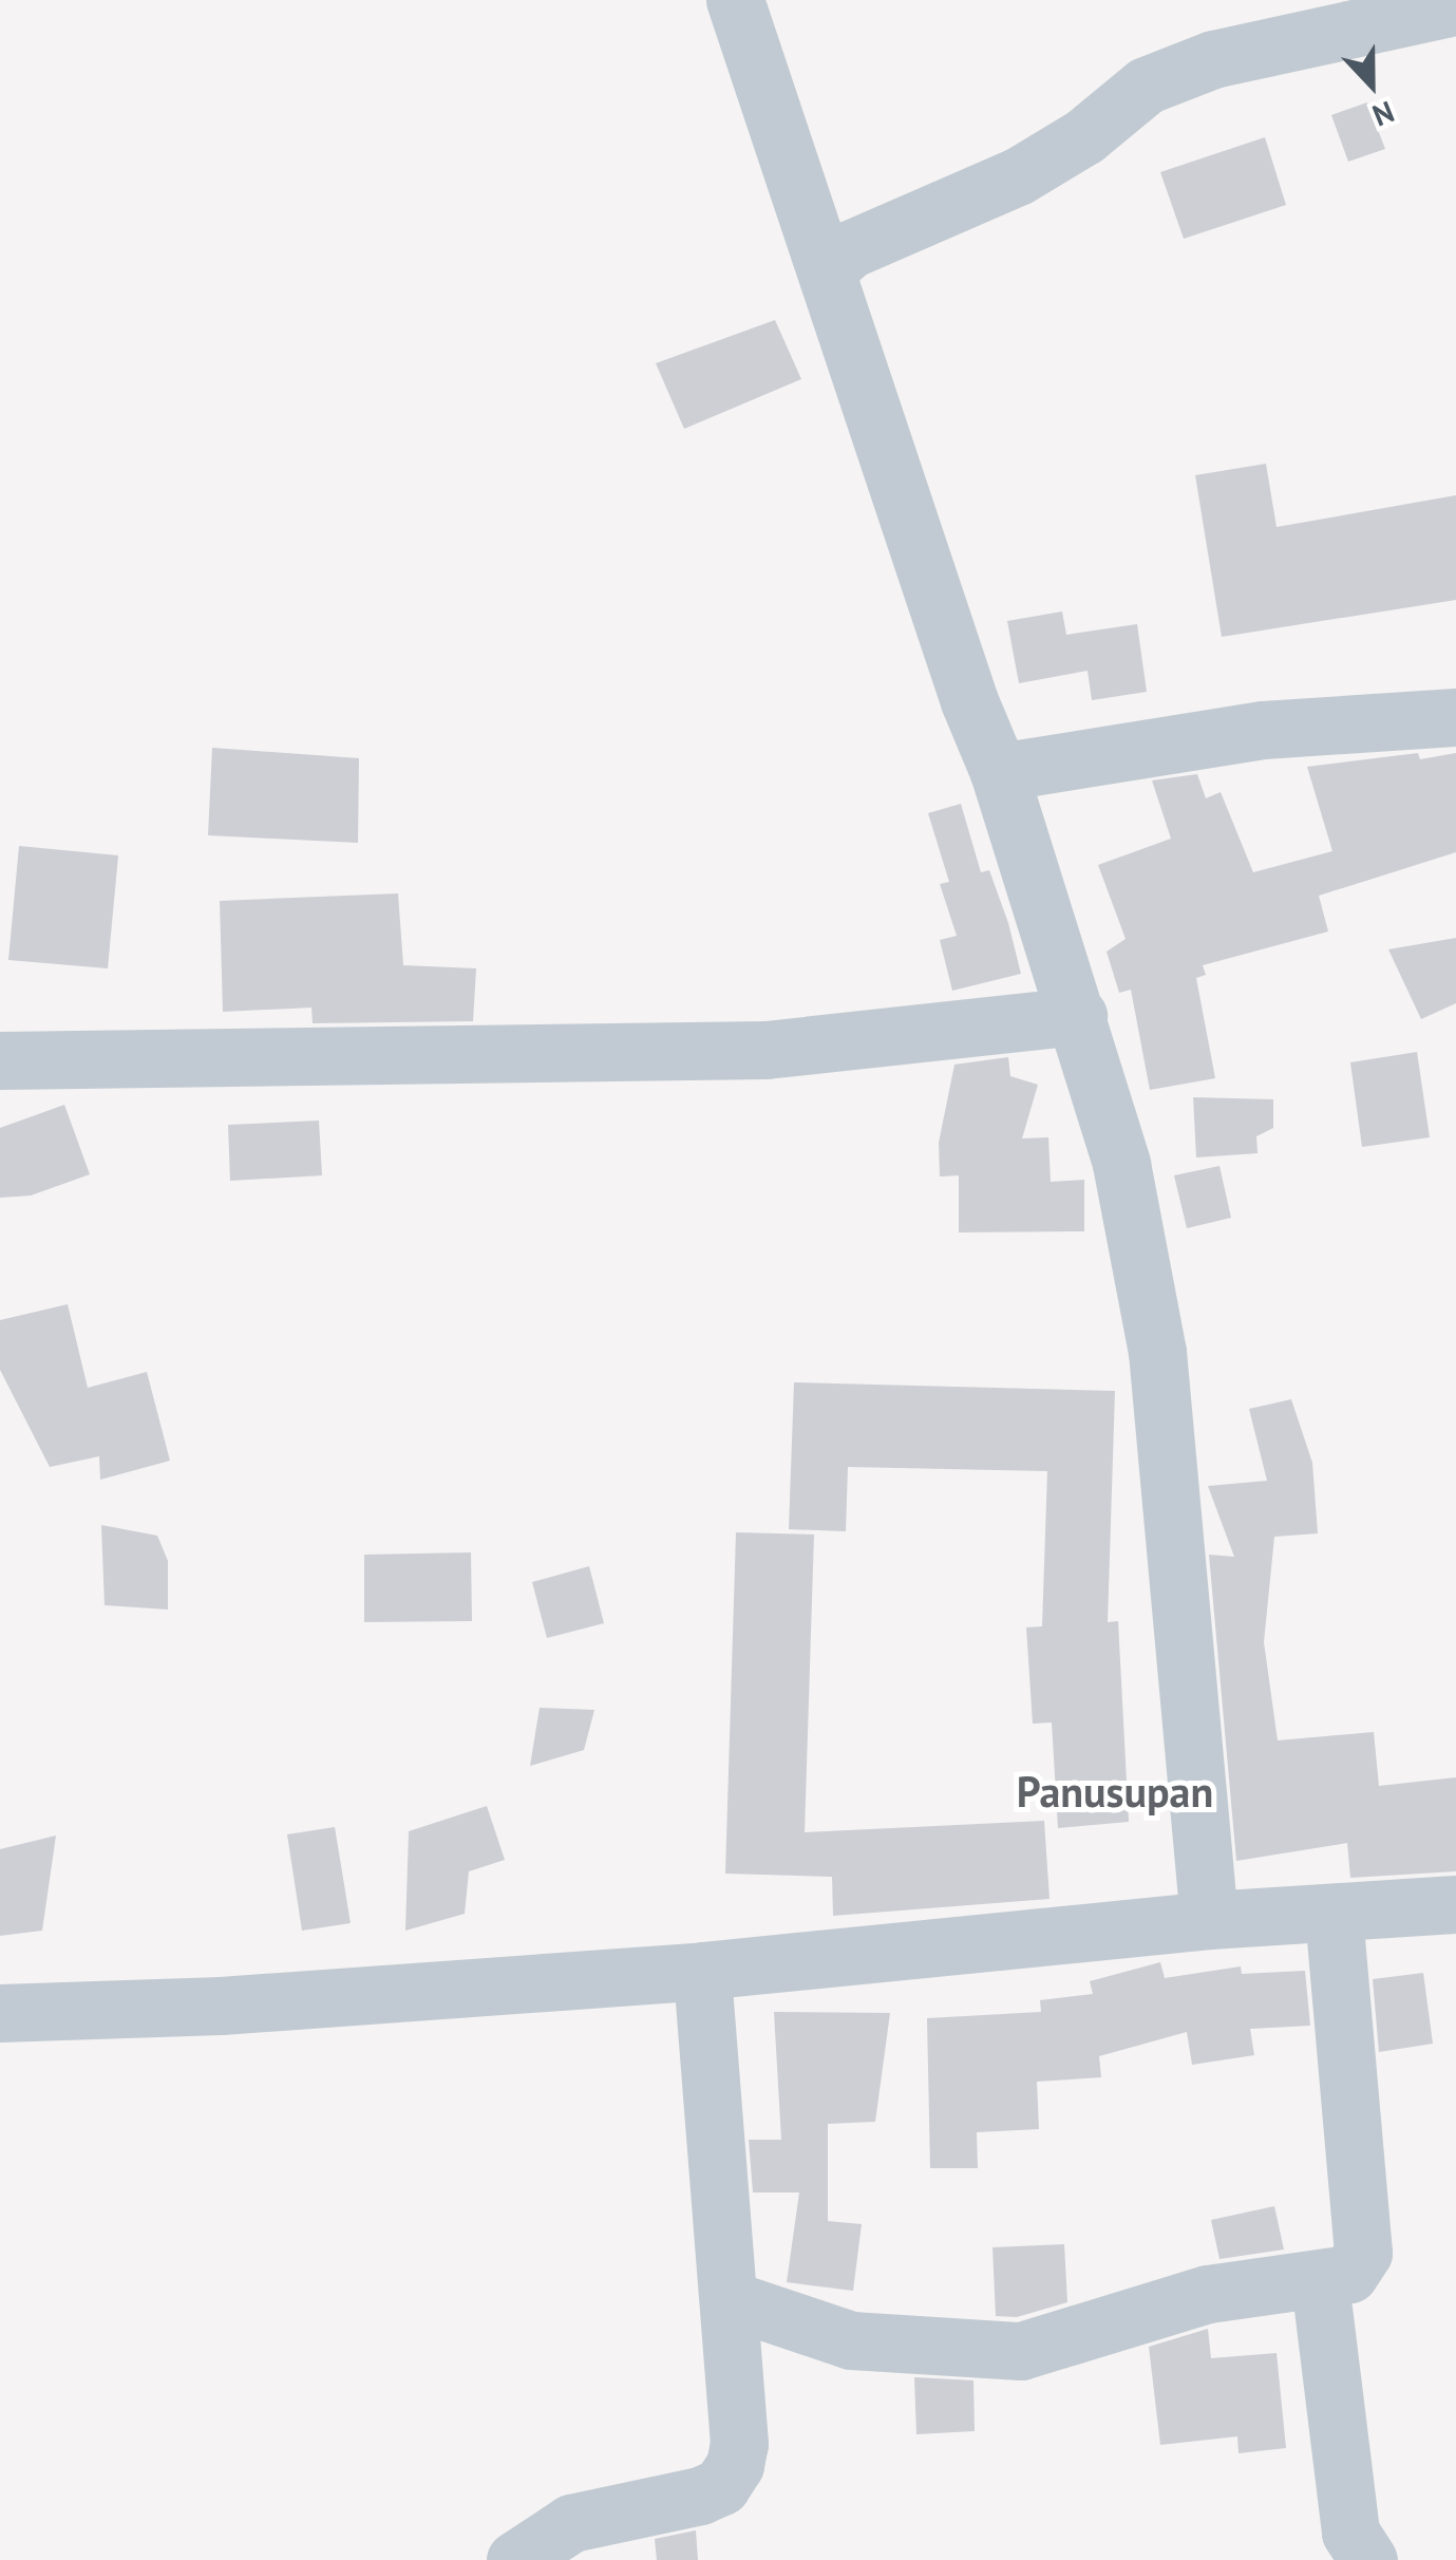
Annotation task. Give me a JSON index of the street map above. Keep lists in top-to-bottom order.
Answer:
{
  "districts": ["Panusupan"],
  "north": "bottom"
}
